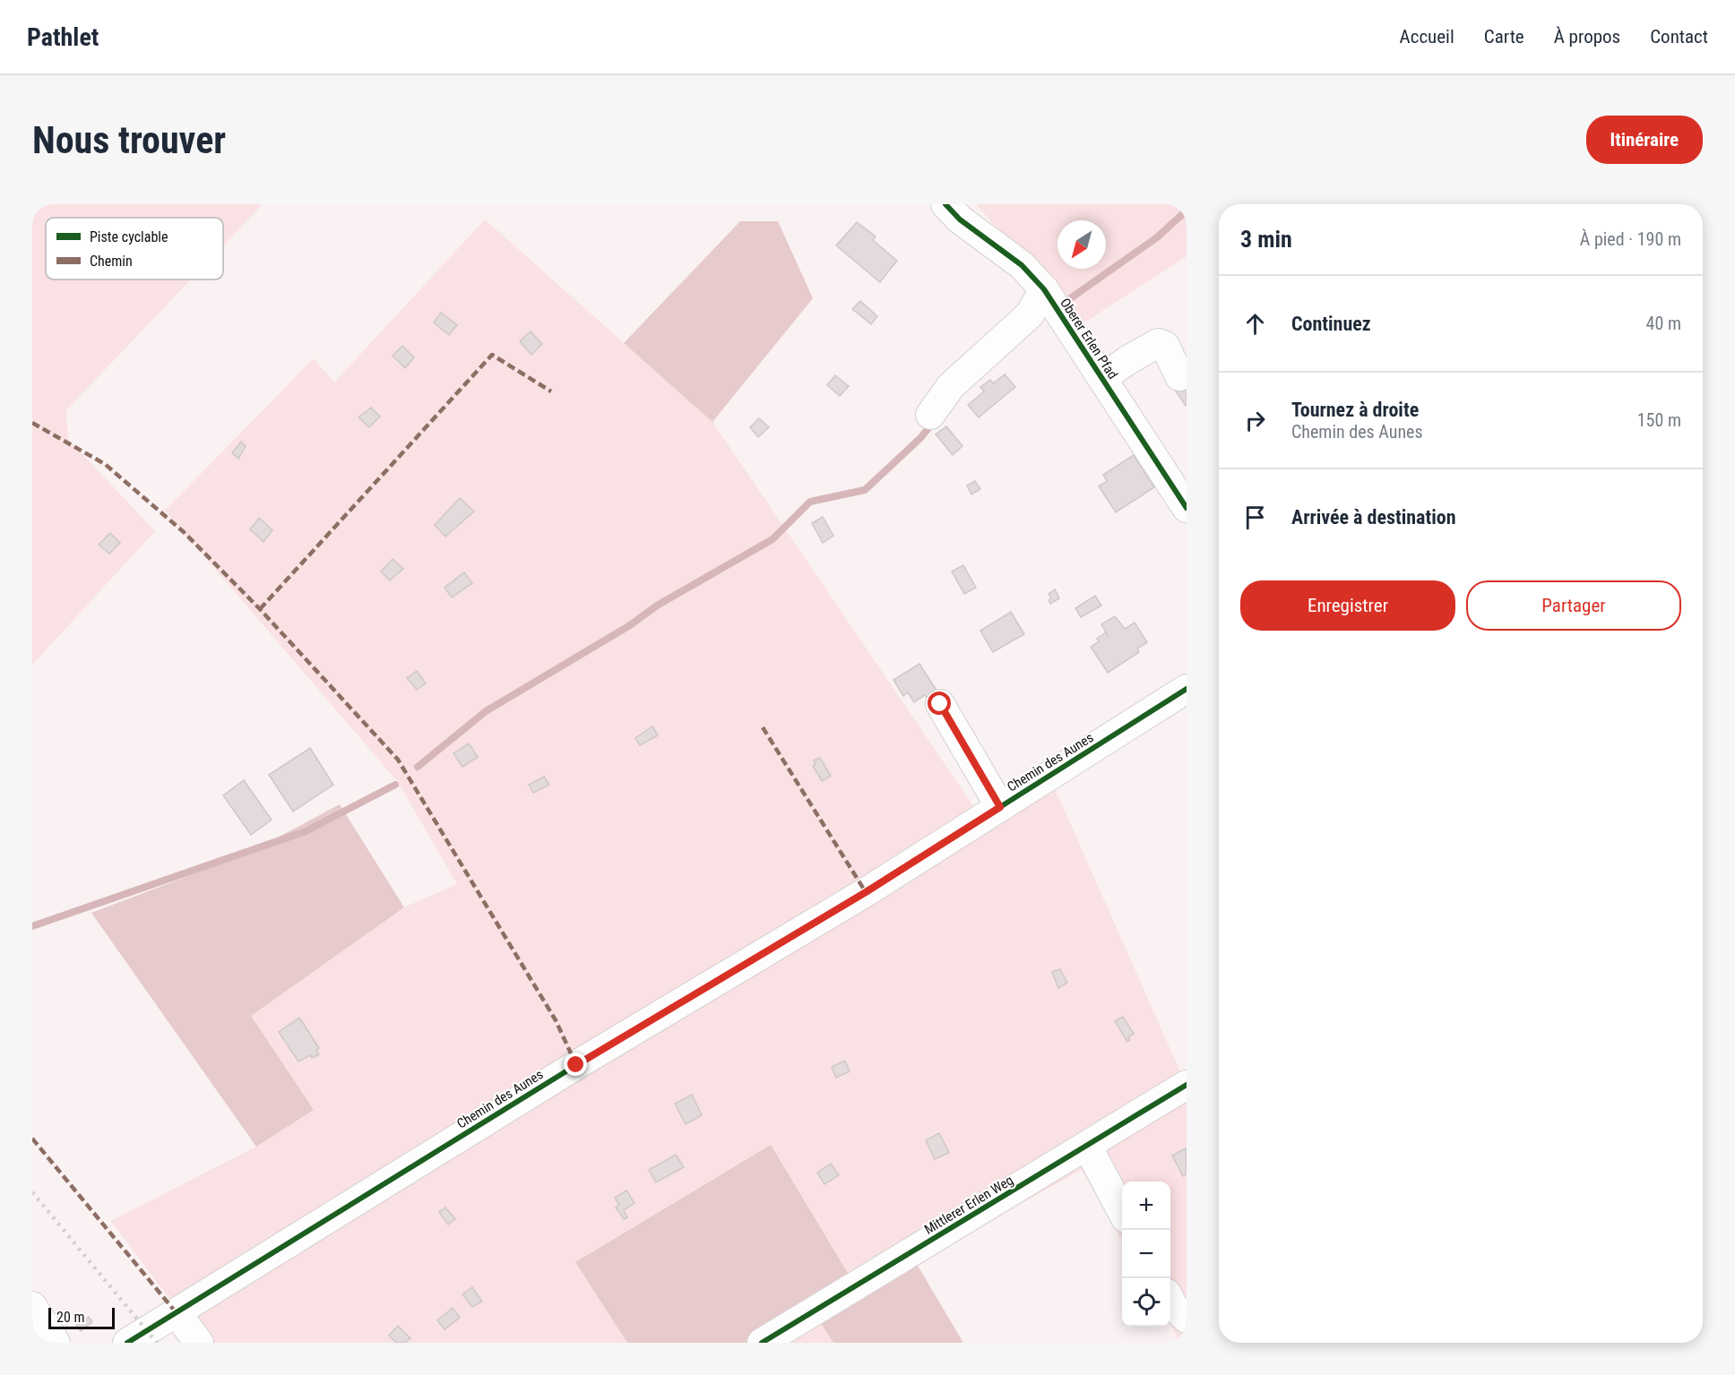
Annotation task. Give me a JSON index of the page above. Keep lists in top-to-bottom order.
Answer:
{
  "streets": {
    "street": ["Oberer Erlen Pfad", "Chemin des Aunes", "Mittlerer Erlen Weg"]
  },
  "legend": ["Piste cyclable", "Chemin"],
  "scale_bar": "20 m",
  "north": "bottom left",
  "page": {
    "header": "Pathlet",
    "nav": [
      "Accueil",
      "Carte",
      "À propos",
      "Contact"
    ],
    "buttons": [
      "Itinéraire",
      ["Enregistrer", "Partager"]
    ],
    "title": "Nous trouver",
    "heading": ["3 min", "À pied · 190 m"],
    "list": [
      ["Continuez", "40 m"],
      ["Tournez à droite", "Chemin des Aunes", "150 m"],
      "Arrivée à destination"
    ],
    "map_buttons": ["+", "−"],
    "scale": "20 m"
  }
}
